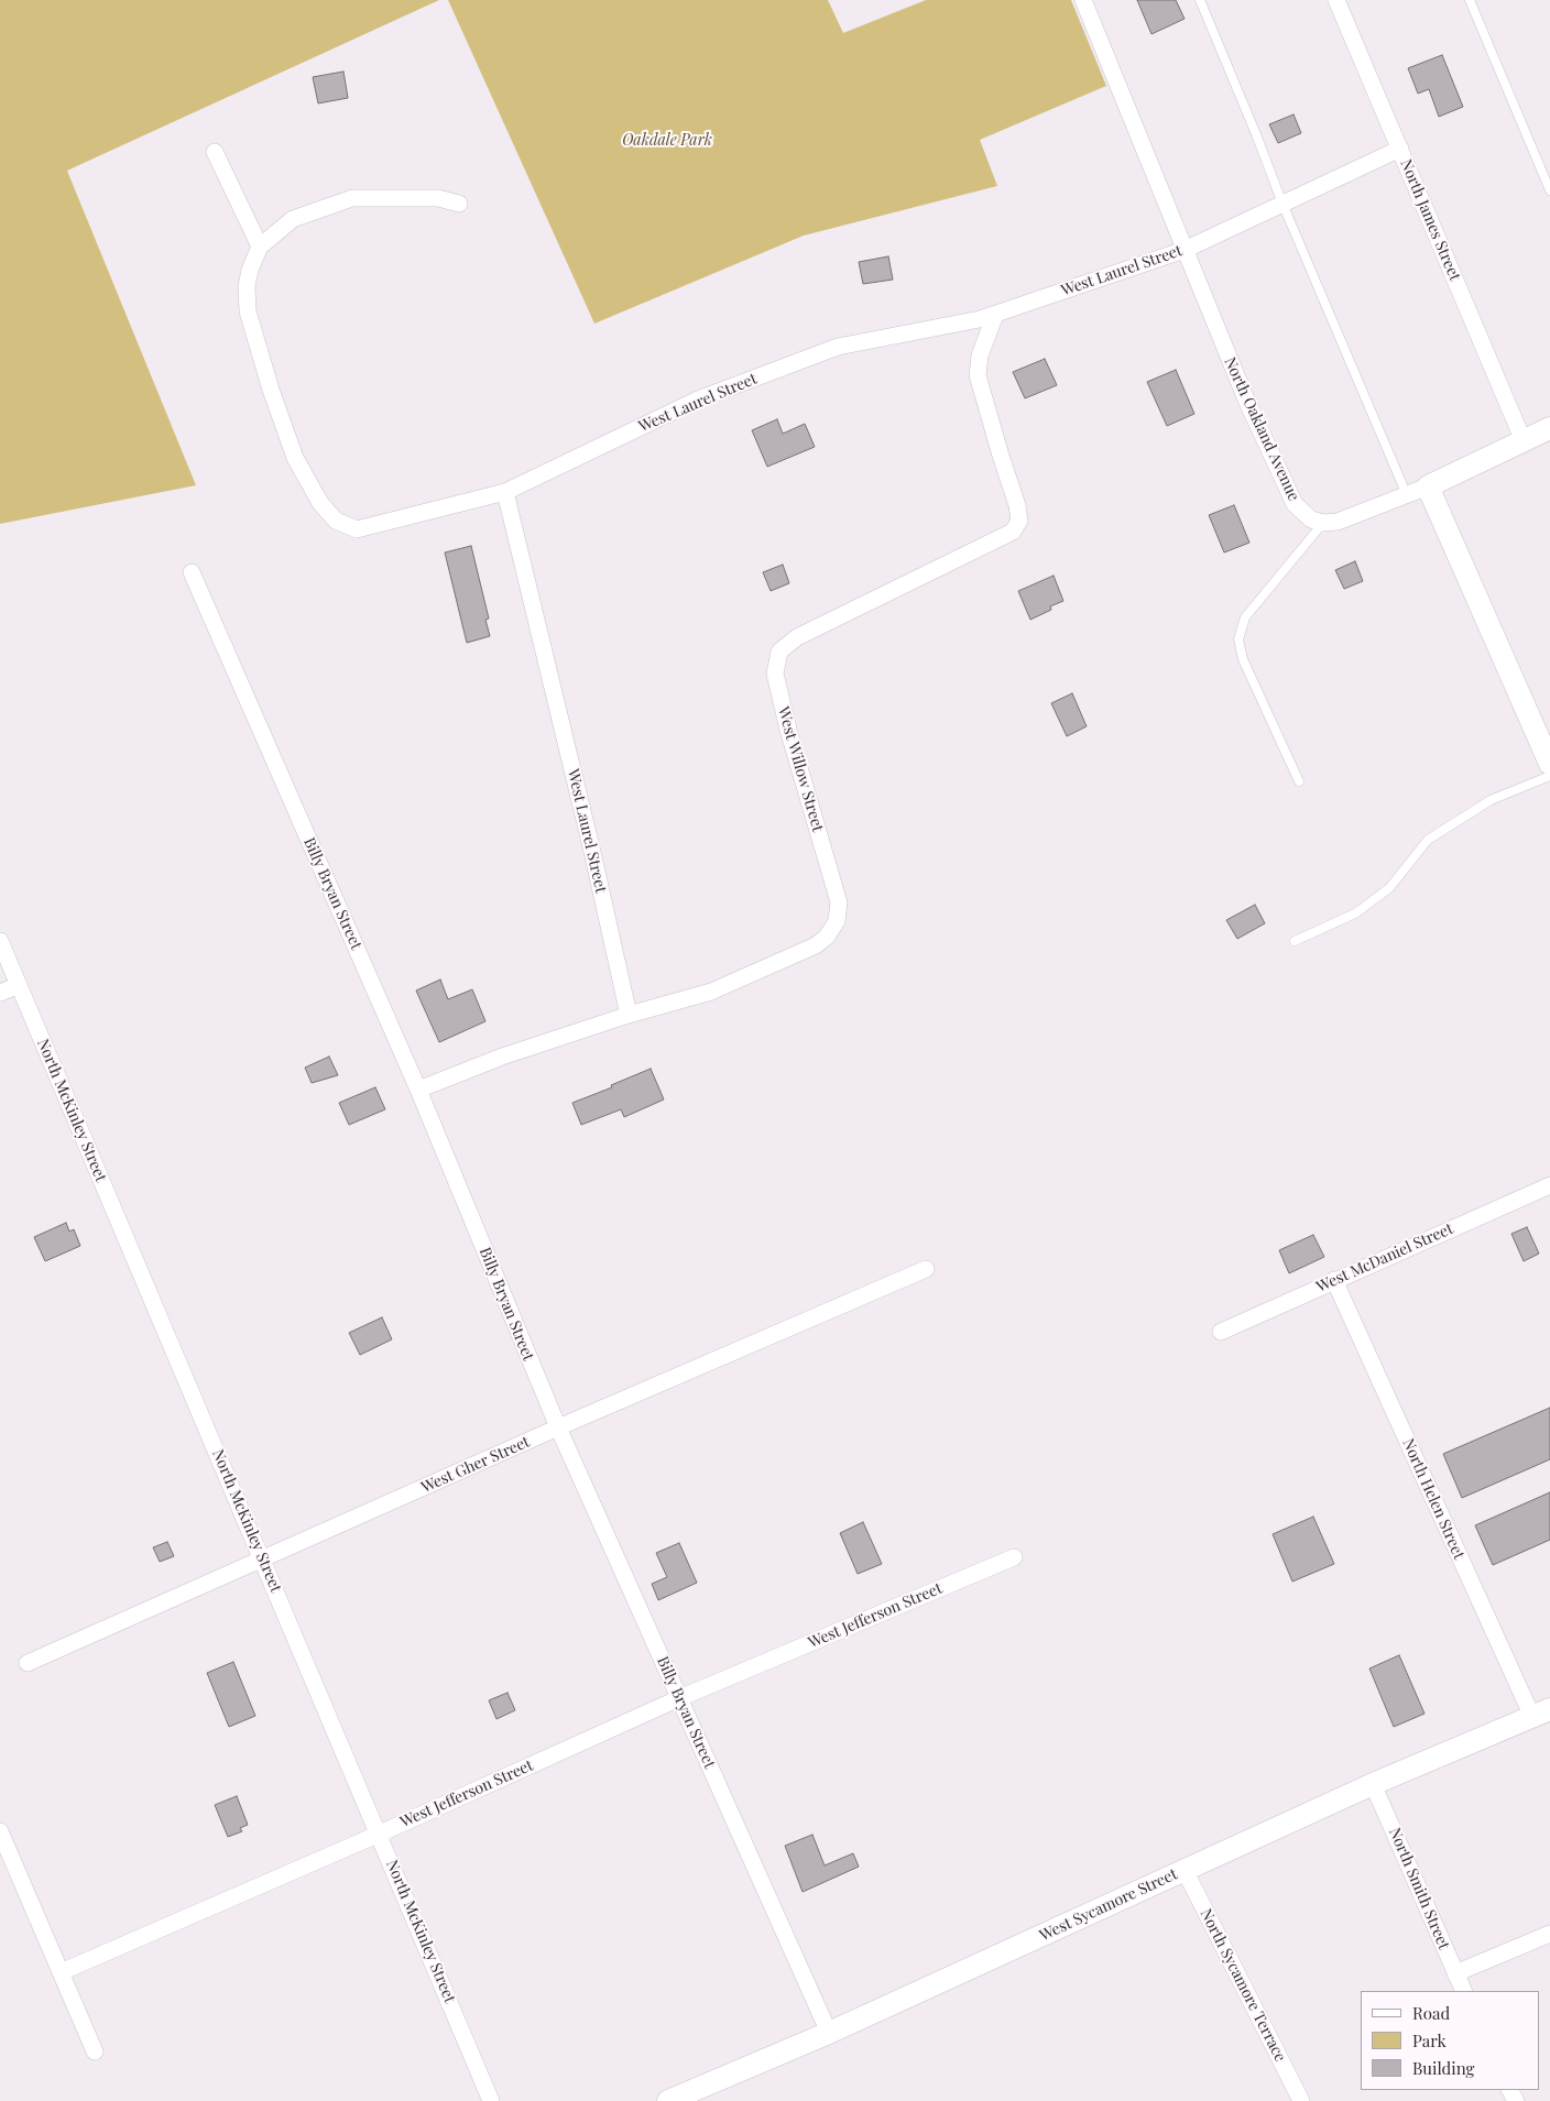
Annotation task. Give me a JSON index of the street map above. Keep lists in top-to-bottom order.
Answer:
{
  "streets": {
    "street": [
      "North James Street",
      "West Laurel Street",
      "North Oakland Avenue",
      "West Willow Street",
      "Billy Bryan Street",
      "North McKinley Street",
      "West McDaniel Street",
      "West Gher Street",
      "North Helen Street",
      "West Jefferson Street",
      "North Smith Street",
      "West Sycamore Street",
      "North Sycamore Terrace"
    ]
  },
  "crossings": [
    ["North James Street", "West Laurel Street"],
    ["West Laurel Street", "North Oakland Avenue"],
    ["West Laurel Street", "West Willow Street"],
    ["West Willow Street", "Billy Bryan Street"],
    ["Billy Bryan Street", "West Gher Street"],
    ["Billy Bryan Street", "West Jefferson Street"],
    ["Billy Bryan Street", "West Sycamore Street"],
    ["North McKinley Street", "West Gher Street"],
    ["North McKinley Street", "West Jefferson Street"],
    ["West McDaniel Street", "North Helen Street"],
    ["North Helen Street", "West Sycamore Street"],
    ["North Smith Street", "West Sycamore Street"],
    ["West Sycamore Street", "North Sycamore Terrace"]
  ],
  "parks": ["Oakdale Park"],
  "legend": ["Road", "Park", "Building"]
}
